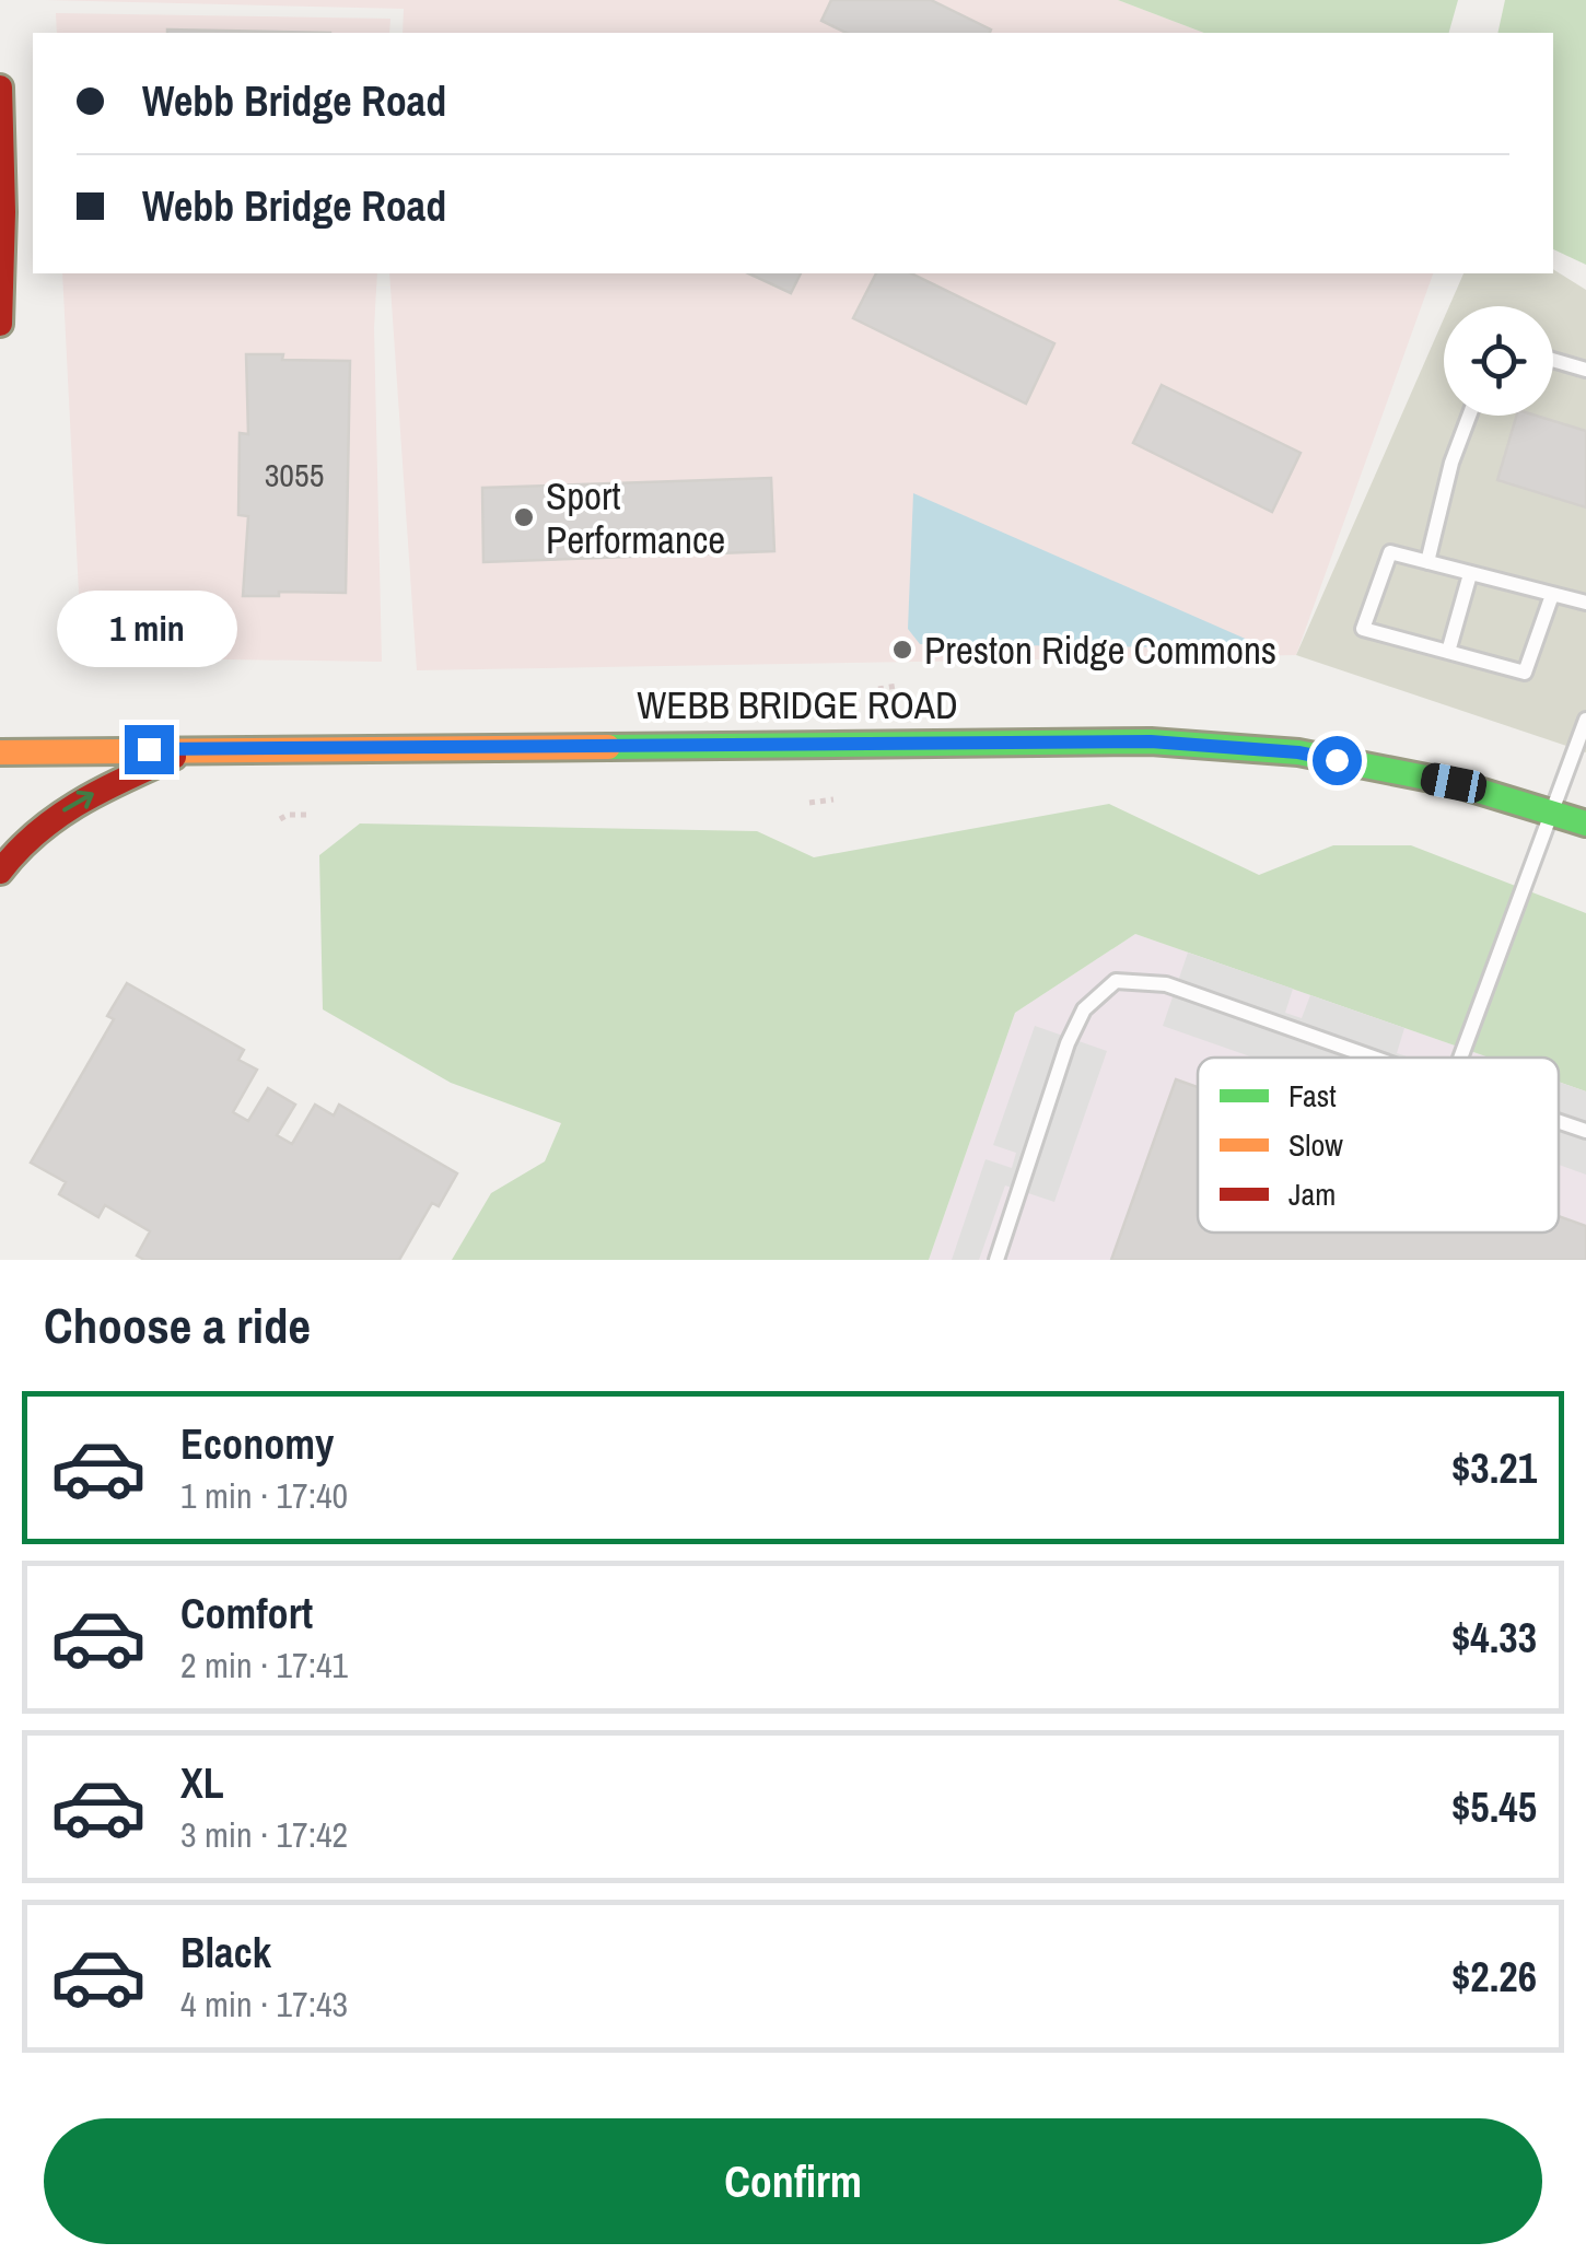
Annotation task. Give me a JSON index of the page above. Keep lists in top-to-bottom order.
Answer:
{
  "streets": {
    "street": ["WEBB BRIDGE ROAD"]
  },
  "places": ["Sport Performance", "Preston Ridge Commons"],
  "house_numbers": ["3055"],
  "legend": ["Fast", "Slow", "Jam"],
  "page": {
    "banner": ["Webb Bridge Road", "Webb Bridge Road"],
    "bubble": "1 min",
    "heading": "Choose a ride",
    "list": [
      {
        "name": "Economy",
        "note": "1 min · 17:40",
        "value": "$3.21"
      },
      {
        "name": "Comfort",
        "note": "2 min · 17:41",
        "value": "$4.33"
      },
      {
        "name": "XL",
        "note": "3 min · 17:42",
        "value": "$5.45"
      },
      {
        "name": "Black",
        "note": "4 min · 17:43",
        "value": "$2.26"
      }
    ],
    "buttons": "Confirm"
  }
}
